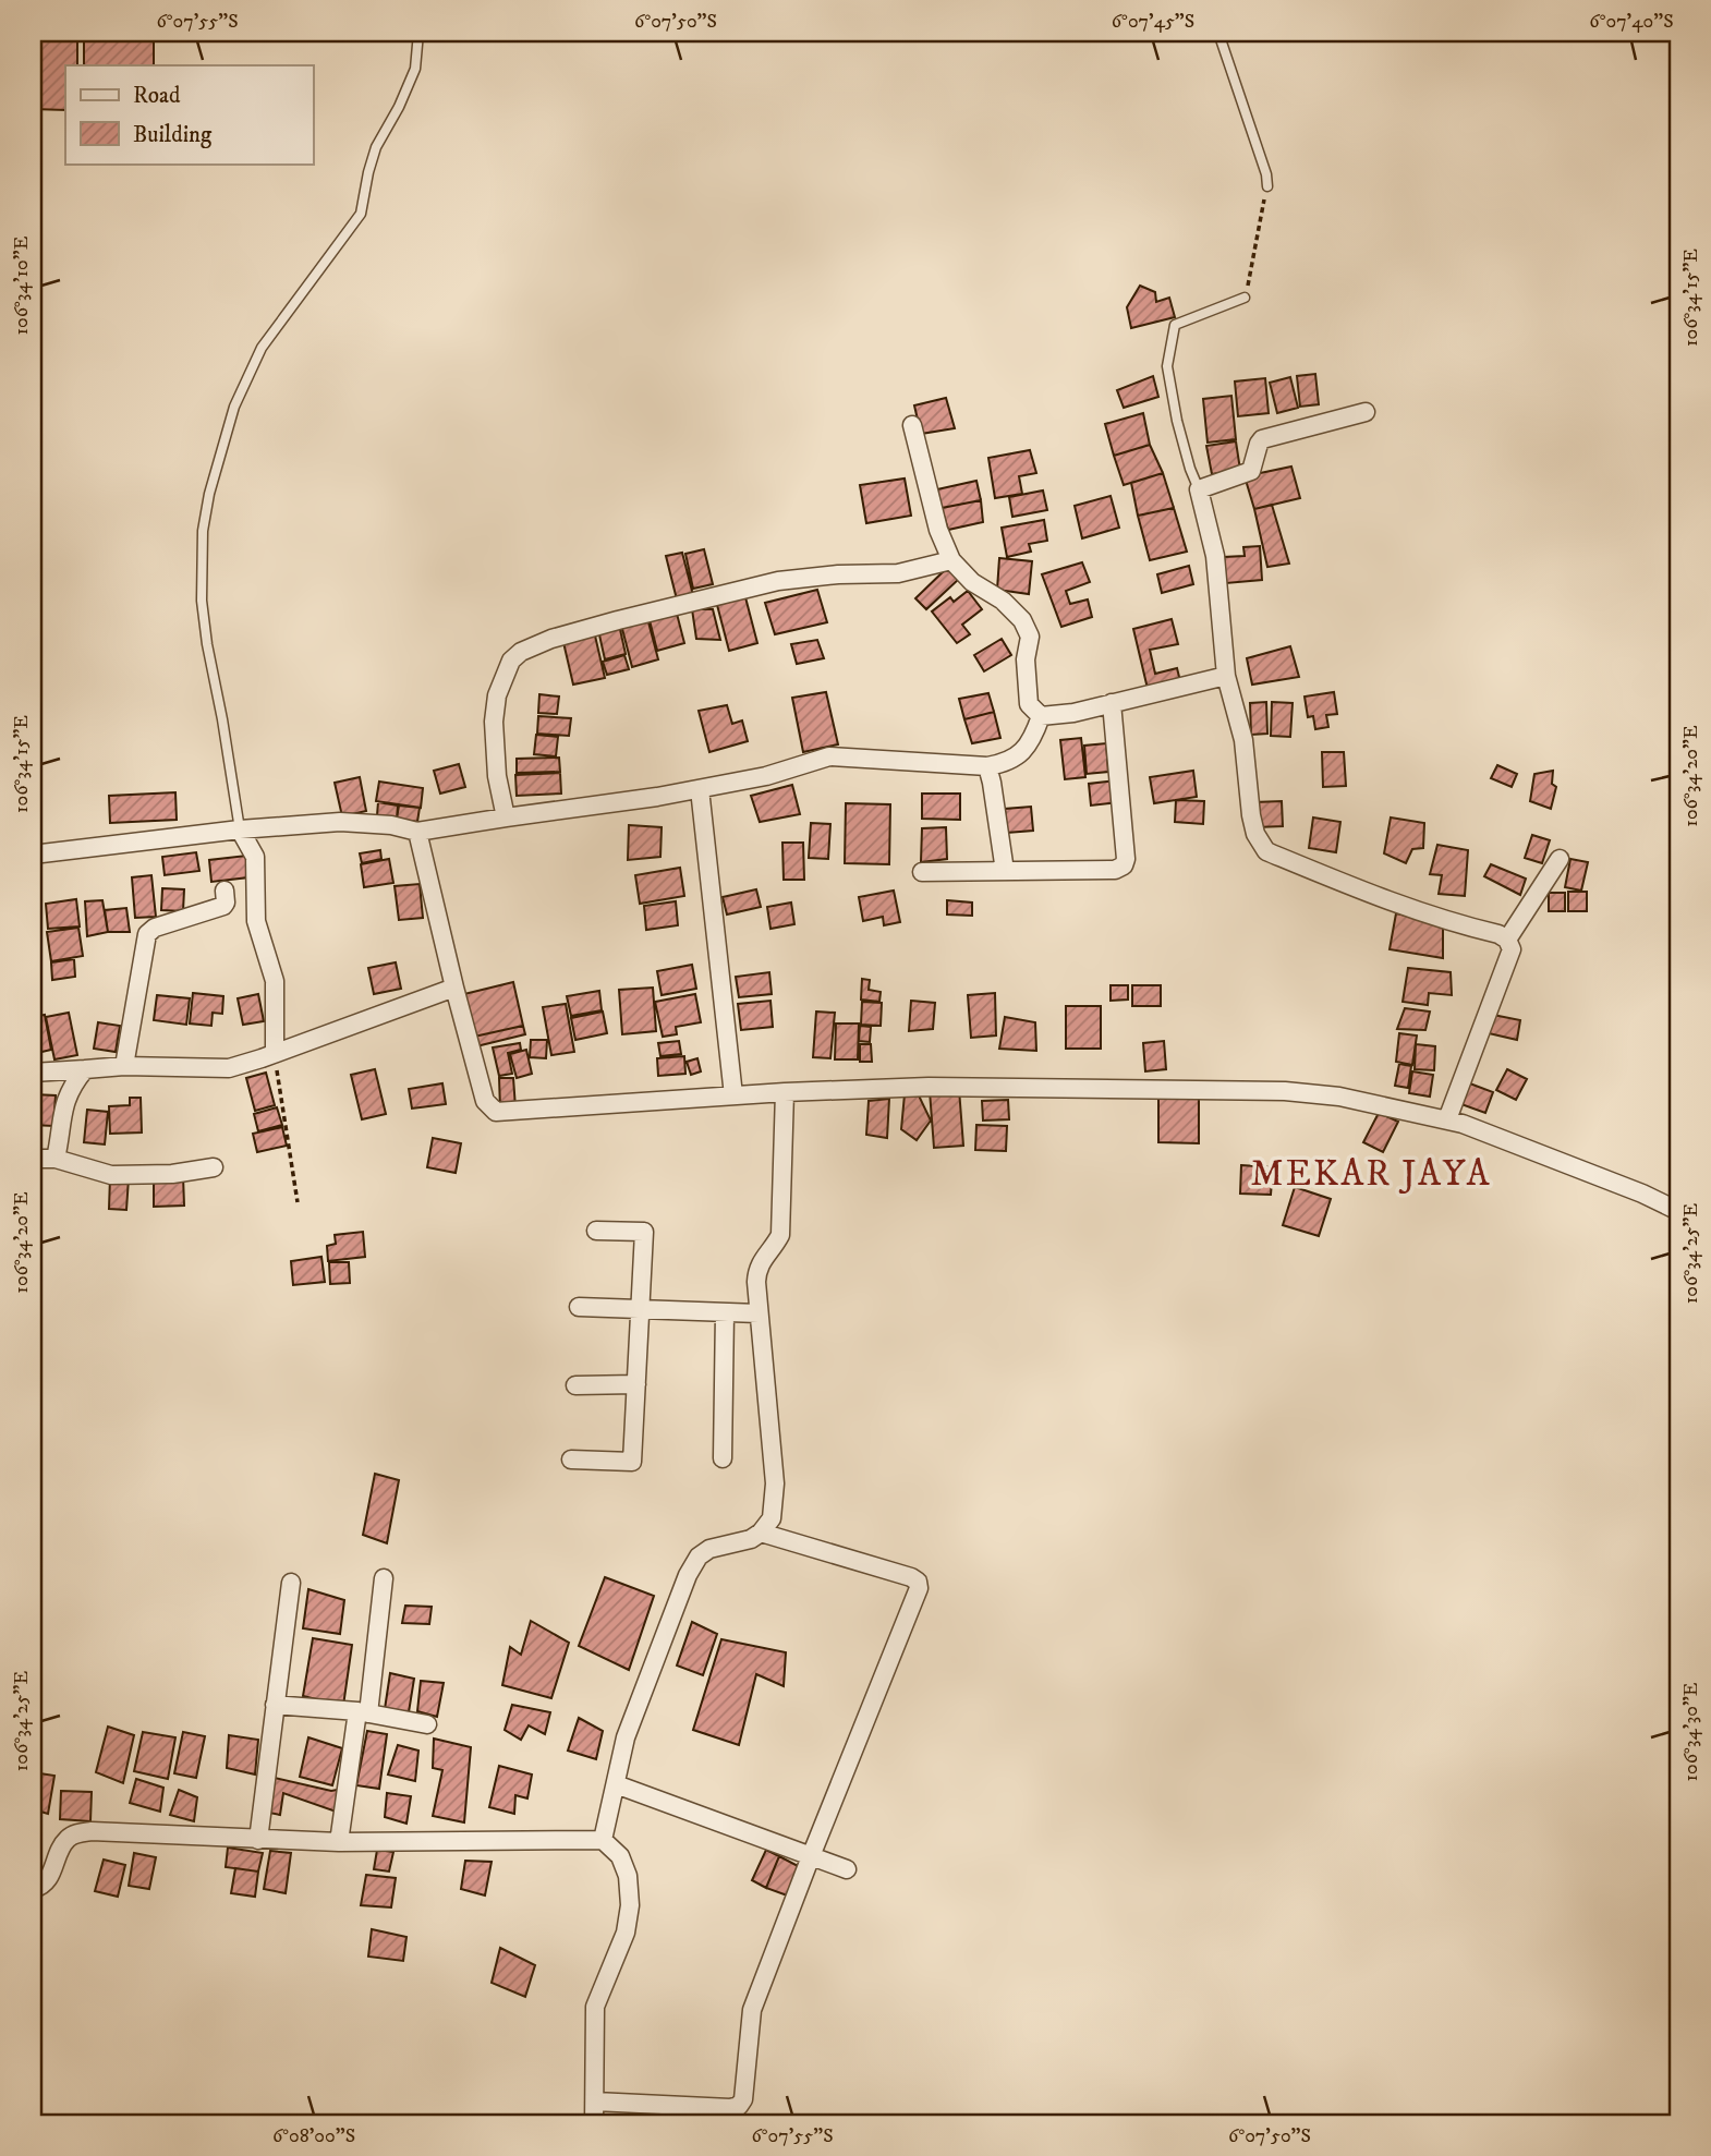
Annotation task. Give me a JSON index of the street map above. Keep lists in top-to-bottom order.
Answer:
{
  "districts": ["MEKAR JAYA"],
  "legend": ["Road", "Building"],
  "coordinates": [
    "6°07'55\"S",
    "6°07'50\"S",
    "6°07'45\"S",
    "6°07'40\"S",
    "106°34'10\"E",
    "106°34'15\"E",
    "106°34'20\"E",
    "106°34'25\"E",
    "106°34'30\"E",
    "6°08'00\"S"
  ]
}
